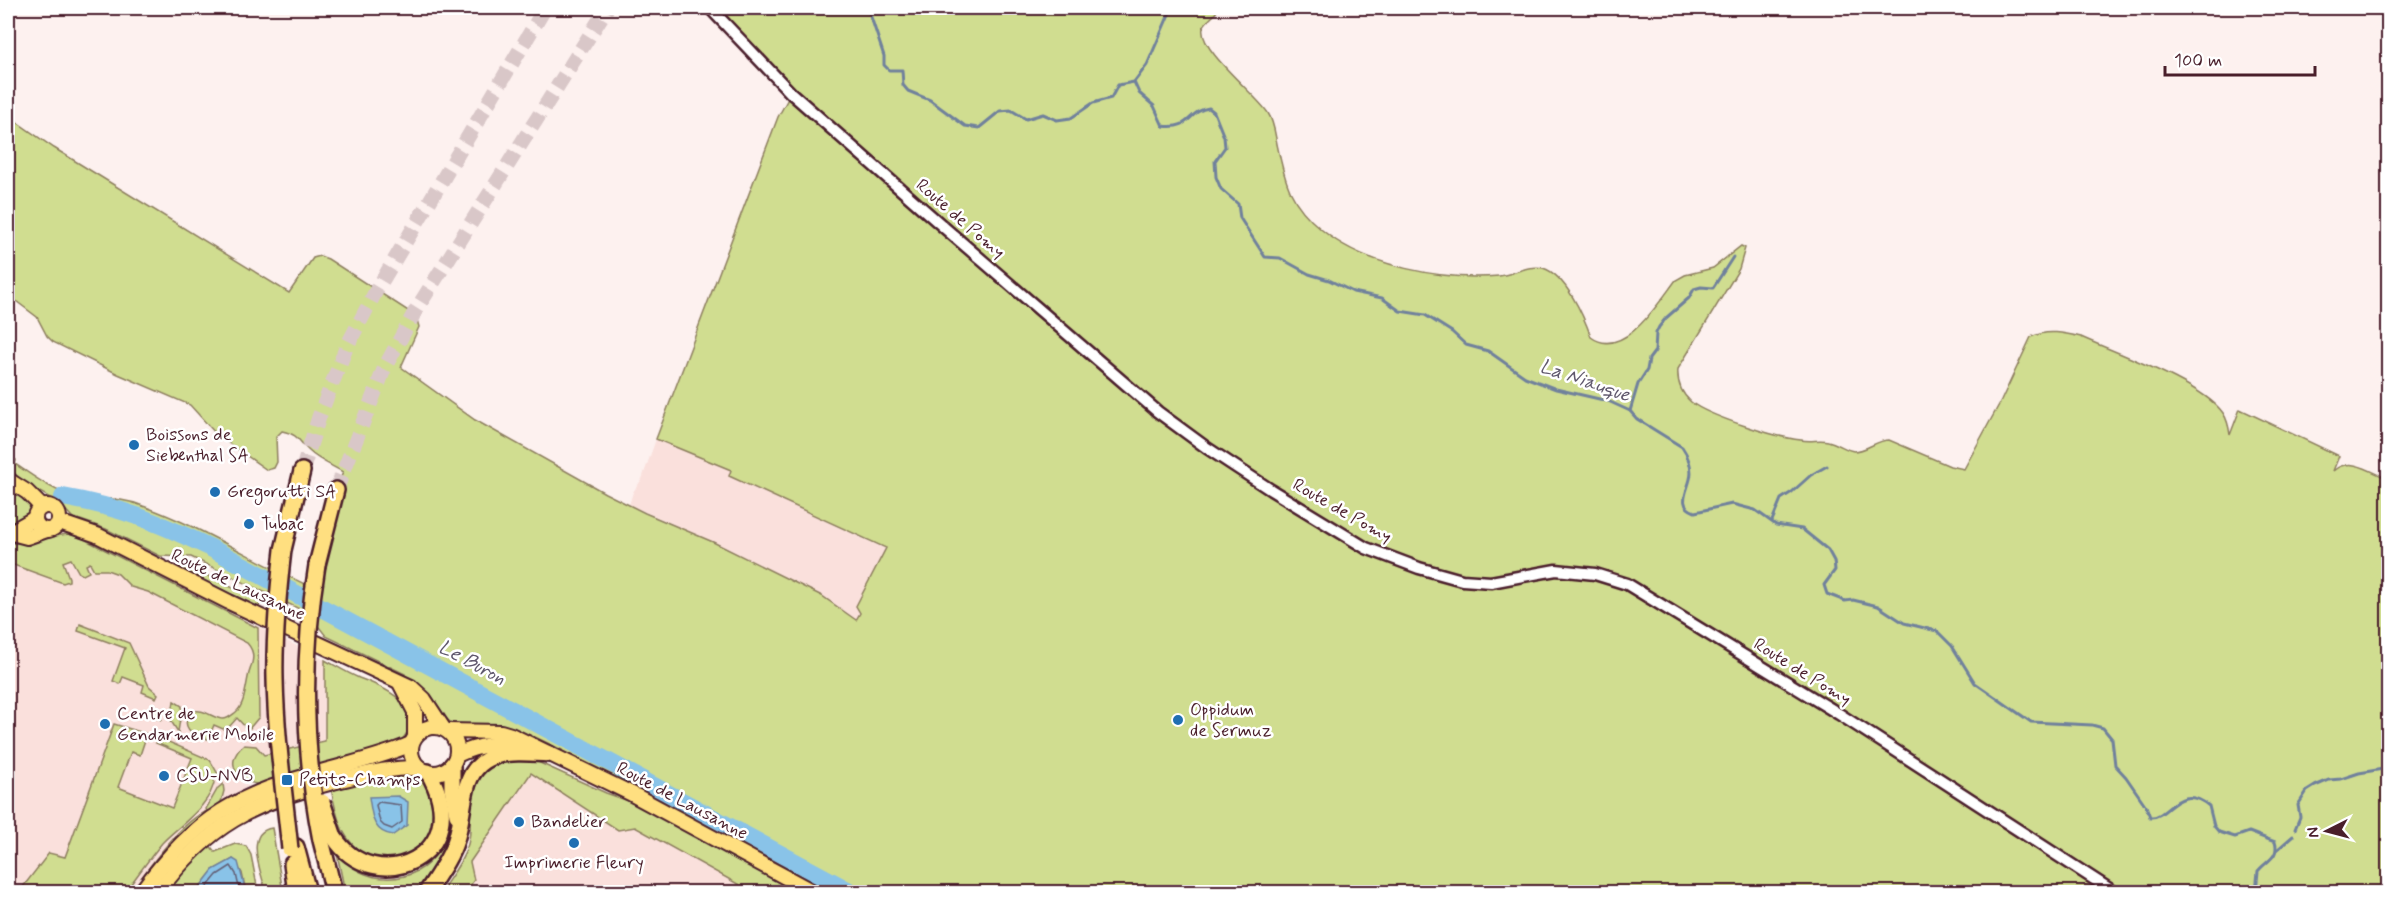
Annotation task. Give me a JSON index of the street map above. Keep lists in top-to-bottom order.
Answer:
{
  "streets": {
    "main road": ["Route de Lausanne"],
    "street": ["Route de Pomy"]
  },
  "water": ["La Niauque", "Le Buron"],
  "places": {
    "other": [
      "Boissons de Siebenthal SA",
      "Gregorutti SA",
      "Tubac",
      "Oppidum de Sermuz",
      "Centre de Gendarmerie Mobile",
      "CSU-NVB",
      "Bandelier",
      "Imprimerie Fleury"
    ],
    "transit": ["Petits-Champs"]
  },
  "scale_bar": "100 m",
  "north": "left"
}
